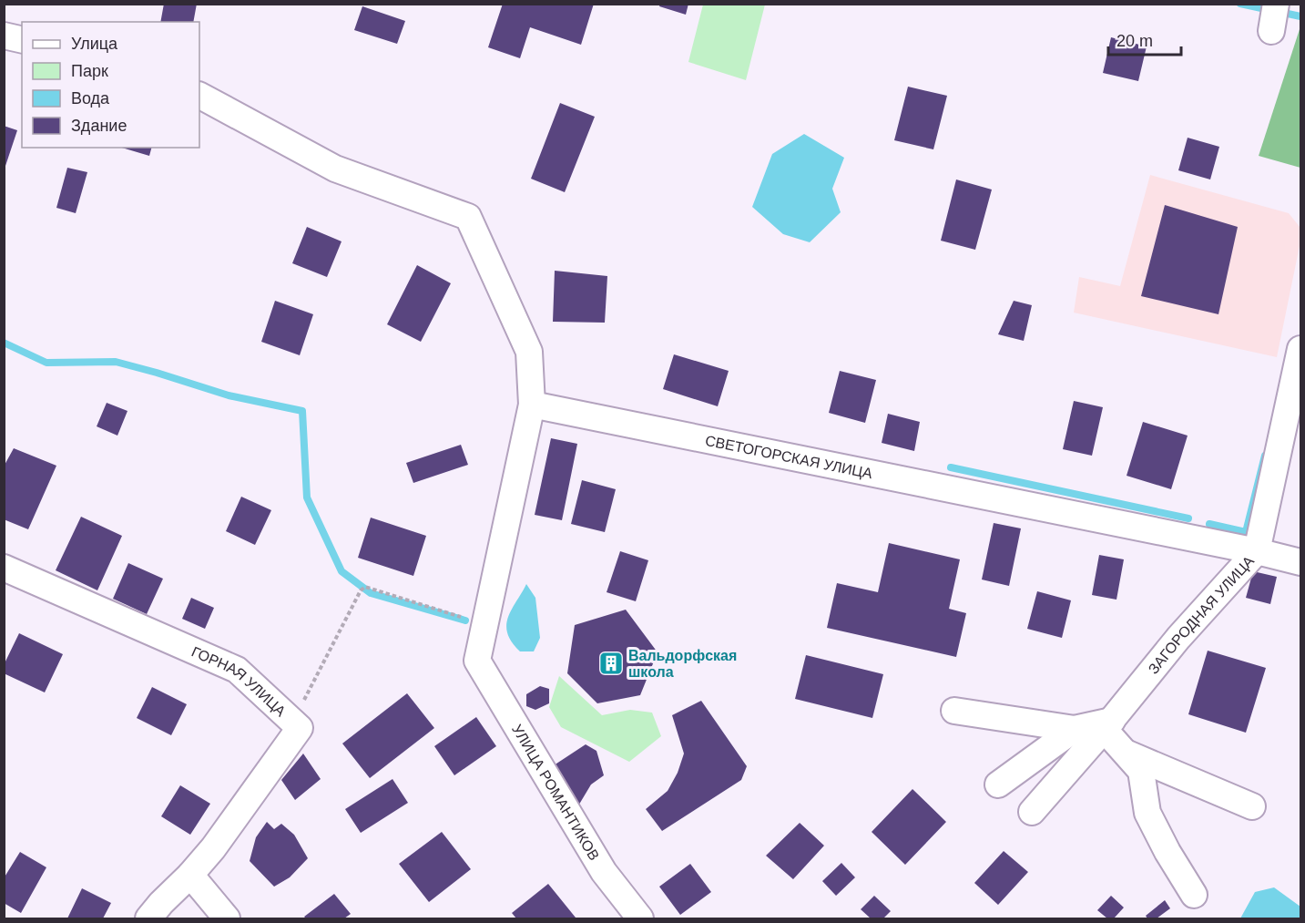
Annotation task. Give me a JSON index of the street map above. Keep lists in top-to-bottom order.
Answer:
{
  "streets": {
    "street": [
      "СВЕТОГОРСКАЯ УЛИЦА",
      "ЗАГОРОДНАЯ УЛИЦА",
      "ГОРНАЯ УЛИЦА",
      "УЛИЦА РОМАНТИКОВ"
    ]
  },
  "crossings": [
    ["СВЕТОГОРСКАЯ УЛИЦА", "ЗАГОРОДНАЯ УЛИЦА"]
  ],
  "places": {
    "building": ["Вальдорфская школа"]
  },
  "legend": [
    "Улица",
    "Парк",
    "Вода",
    "Здание"
  ],
  "scale_bar": "20 m"
}
